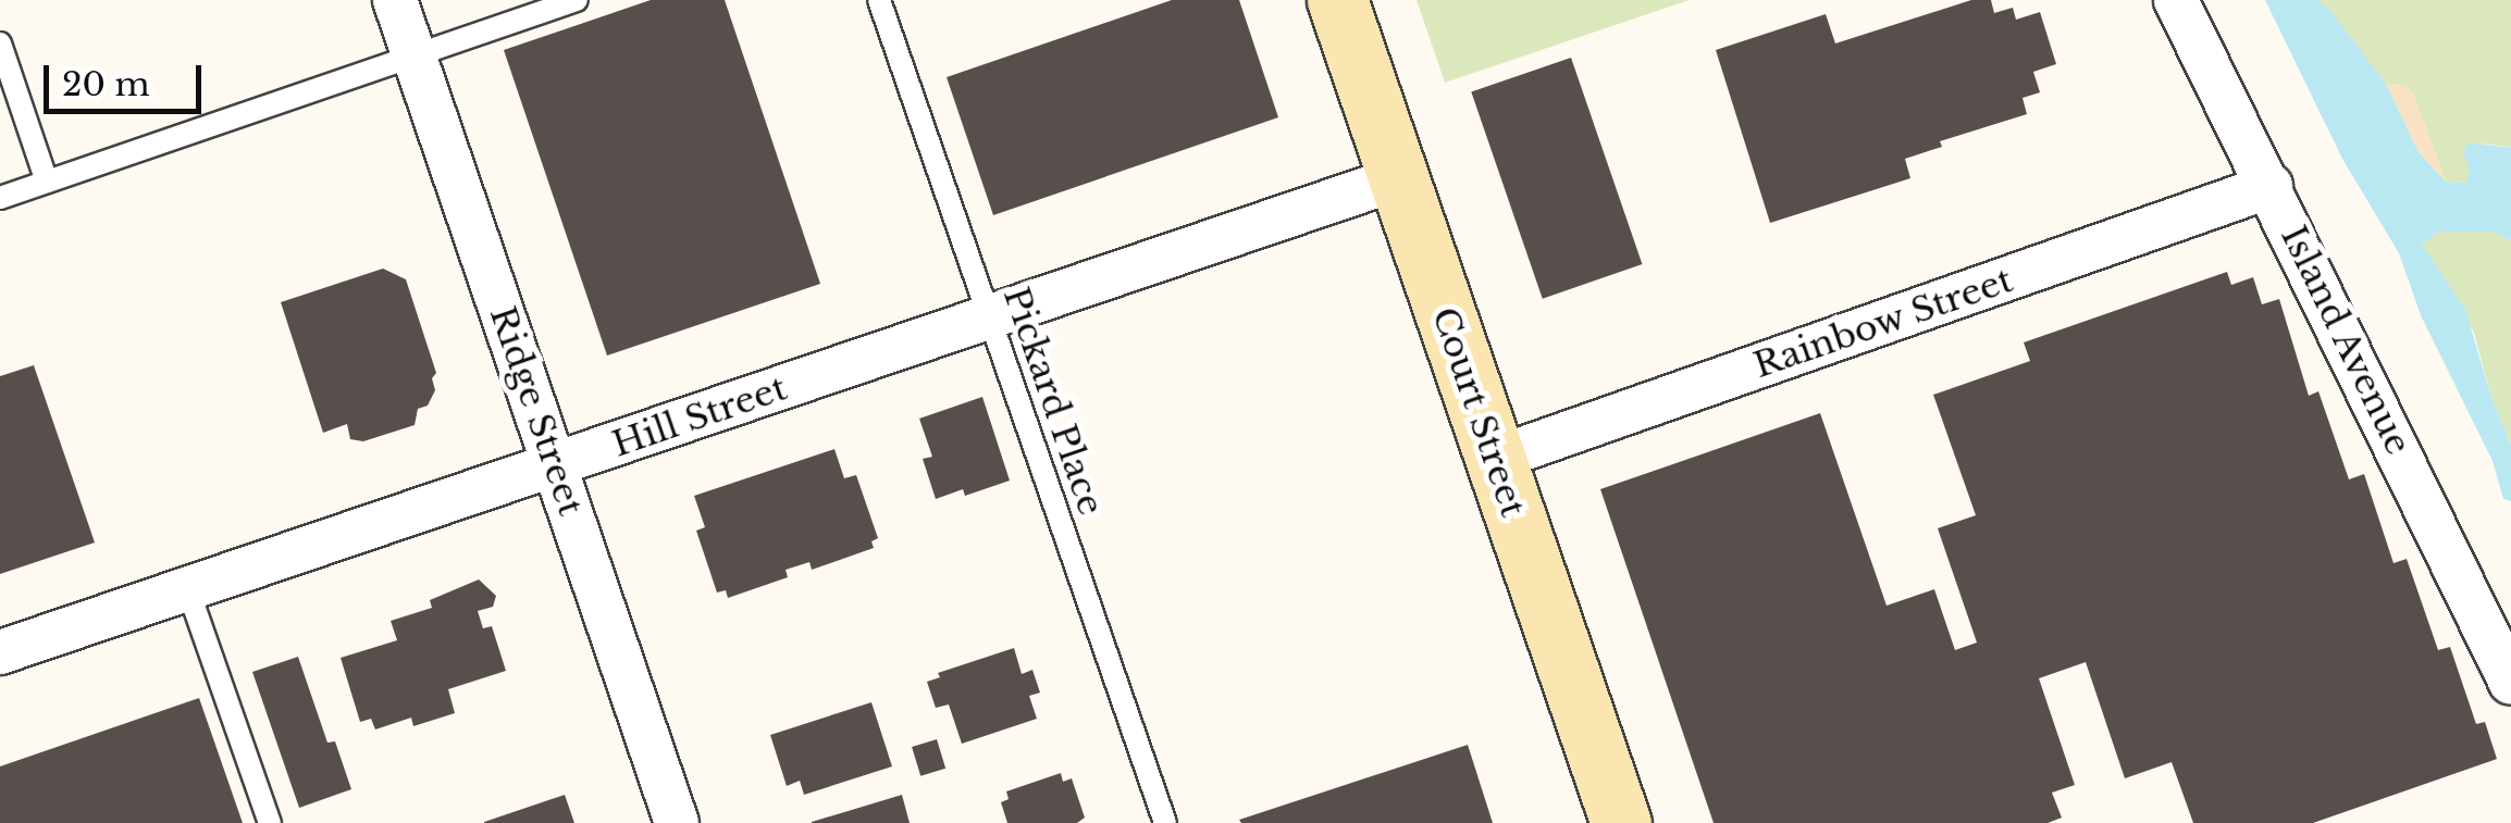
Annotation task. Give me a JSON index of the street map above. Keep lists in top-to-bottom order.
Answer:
{
  "streets": {
    "street": [
      "Rainbow Street",
      "Island Avenue",
      "Ridge Street",
      "Court Street",
      "Hill Street"
    ],
    "lane": ["Pickard Place"]
  },
  "crossings": [
    ["Rainbow Street", "Island Avenue"],
    ["Rainbow Street", "Court Street"],
    ["Pickard Place", "Hill Street"],
    ["Ridge Street", "Hill Street"],
    ["Court Street", "Hill Street"]
  ],
  "scale_bar": "20 m"
}
